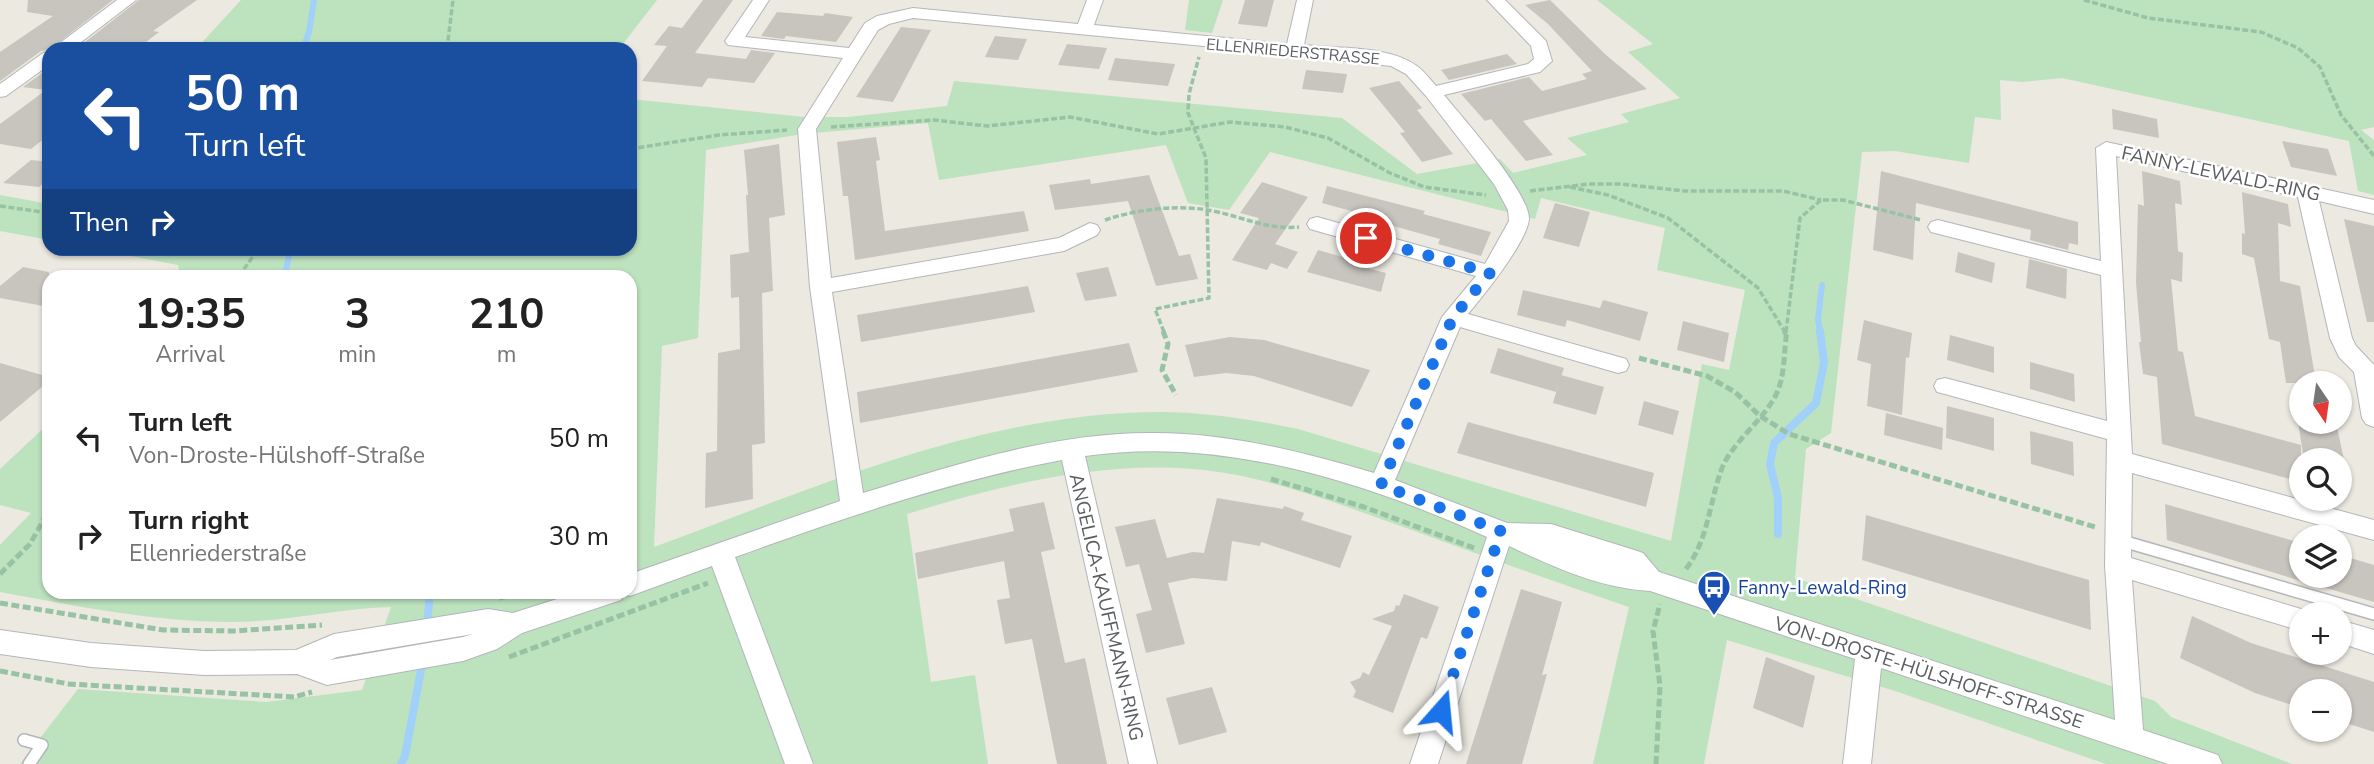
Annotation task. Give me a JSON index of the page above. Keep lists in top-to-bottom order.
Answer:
{
  "streets": {
    "street": [
      "ELLENRIEDERSTRASSE",
      "FANNY-LEWALD-RING",
      "ANGELICA-KAUFFMANN-RING",
      "VON-DROSTE-HÜLSHOFF-STRASSE"
    ]
  },
  "crossings": [
    ["ELLENRIEDERSTRASSE", "VON-DROSTE-HÜLSHOFF-STRASSE"],
    ["FANNY-LEWALD-RING", "VON-DROSTE-HÜLSHOFF-STRASSE"],
    ["ANGELICA-KAUFFMANN-RING", "VON-DROSTE-HÜLSHOFF-STRASSE"]
  ],
  "places": {
    "bus stop": ["Fanny-Lewald-Ring"]
  },
  "north": "bottom",
  "page": {
    "turn": ["50 m", "Turn left"],
    "then": "Then",
    "eta": [
      "19:35",
      "Arrival",
      "3",
      "min",
      "210",
      "m"
    ],
    "map_buttons": ["+", "−"],
    "list": [
      {
        "name": "Turn left",
        "note": "Von-Droste-Hülshoff-Straße",
        "value": "50 m"
      },
      {
        "name": "Turn right",
        "note": "Ellenriederstraße",
        "value": "30 m"
      }
    ]
  }
}
